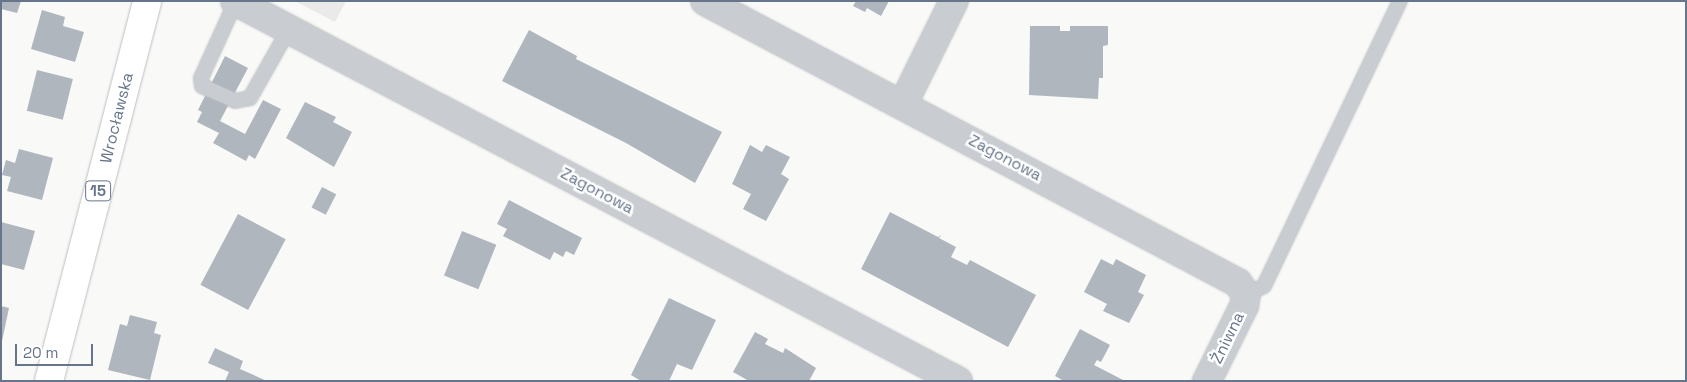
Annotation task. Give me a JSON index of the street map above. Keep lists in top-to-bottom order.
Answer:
{
  "streets": {
    "main road": ["Wrocławska", "15"],
    "street": ["Zagonowa", "Żniwna"]
  },
  "crossings": [
    ["Zagonowa", "Żniwna"]
  ],
  "scale_bar": "20 m"
}
